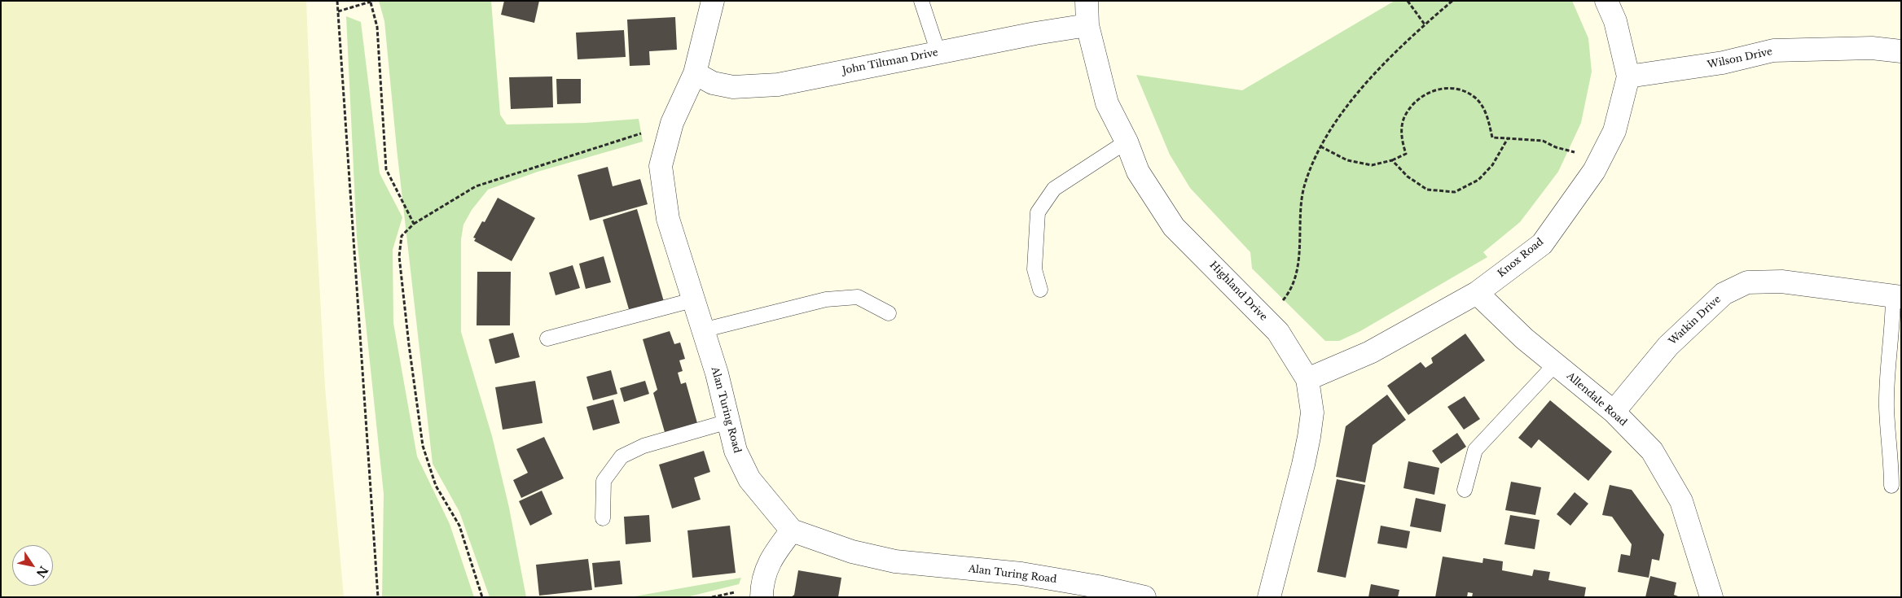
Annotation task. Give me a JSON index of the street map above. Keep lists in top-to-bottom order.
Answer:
{
  "streets": {
    "street": [
      "Wilson Drive",
      "John Tiltman Drive",
      "Knox Road",
      "Highland Drive",
      "Watkin Drive",
      "Allendale Road",
      "Alan Turing Road"
    ]
  },
  "crossings": [
    ["Wilson Drive", "Knox Road"],
    ["John Tiltman Drive", "Highland Drive"],
    ["John Tiltman Drive", "Alan Turing Road"],
    ["Knox Road", "Highland Drive"],
    ["Knox Road", "Allendale Road"],
    ["Watkin Drive", "Allendale Road"]
  ],
  "north": "bottom right"
}
